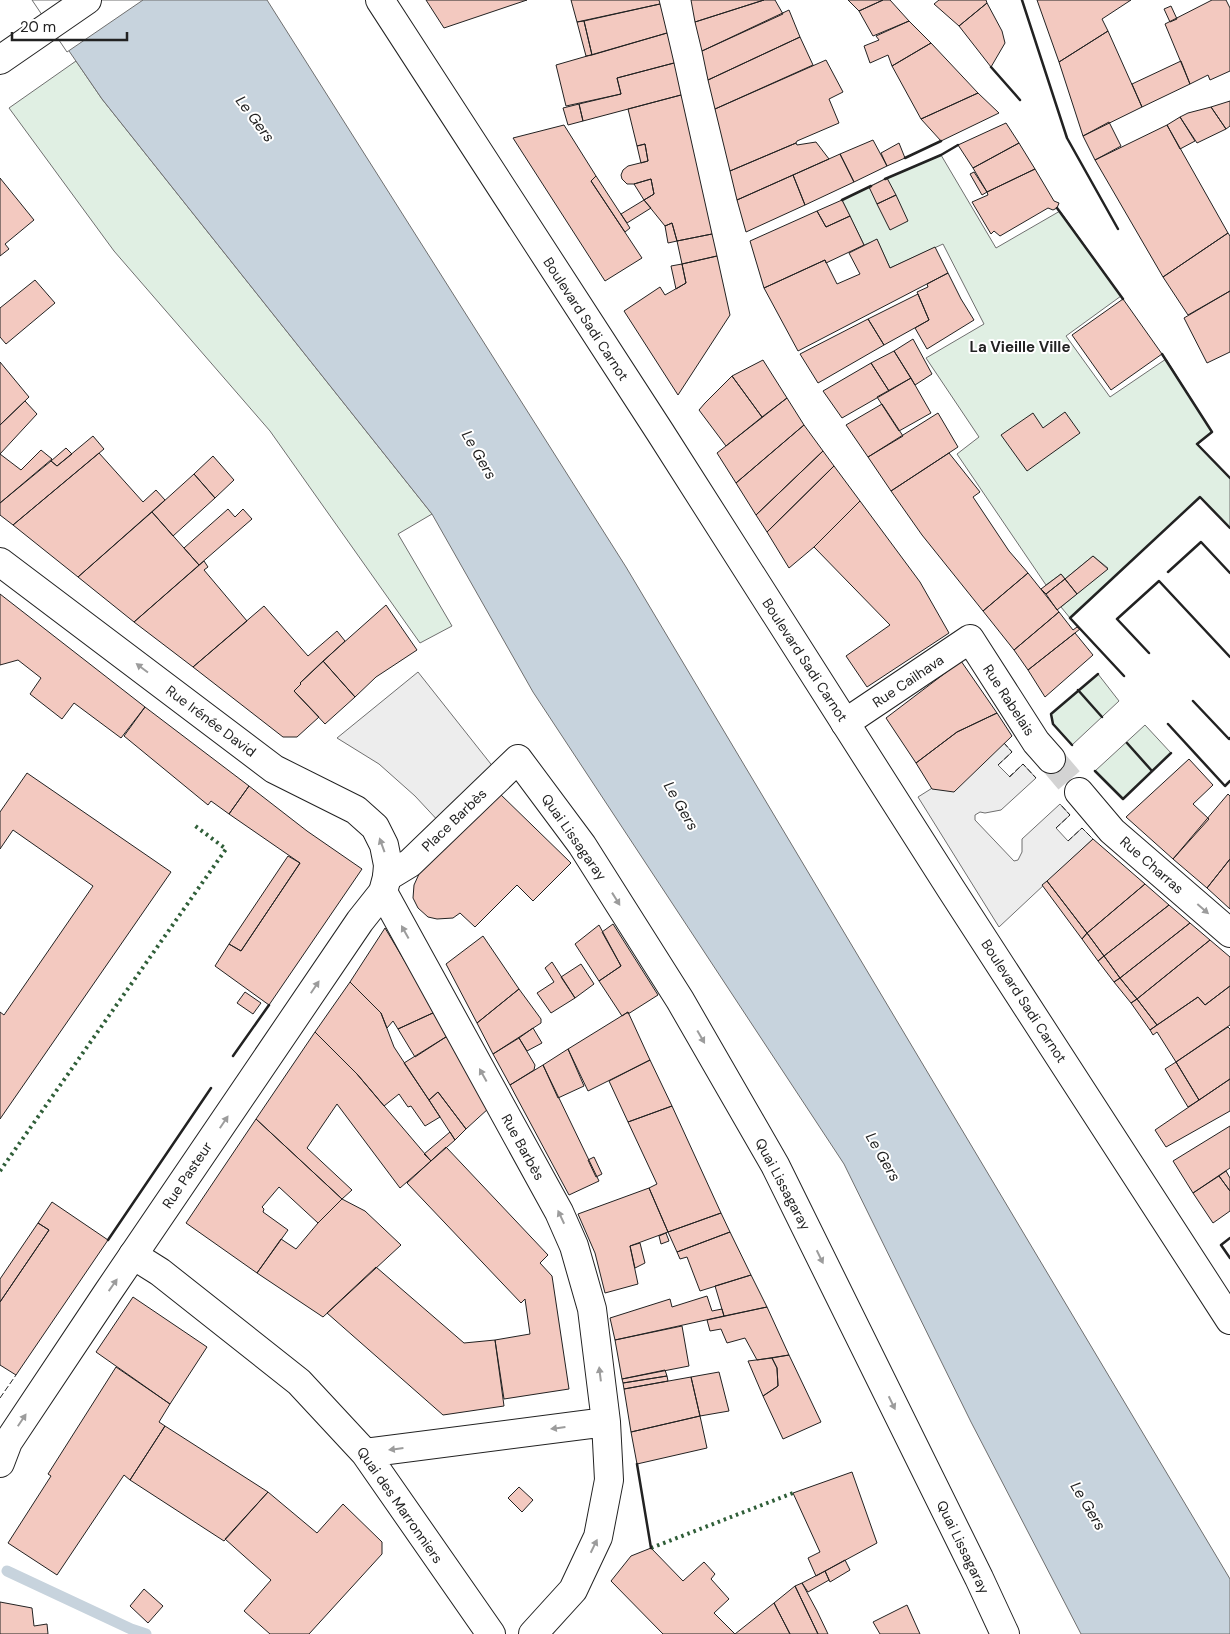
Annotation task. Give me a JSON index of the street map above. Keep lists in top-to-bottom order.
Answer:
{
  "streets": {
    "street": [
      "Boulevard Sadi Carnot",
      "Rue Cailhava",
      "Rue Rabelais",
      "Rue Irénée David",
      "Place Barbès",
      "Quai Lissagaray",
      "Rue Charras",
      "Rue Barbès",
      "Rue Pasteur",
      "Quai des Marronniers"
    ]
  },
  "crossings": [
    ["Boulevard Sadi Carnot", "Rue Cailhava"],
    ["Rue Cailhava", "Rue Rabelais"],
    ["Rue Irénée David", "Place Barbès"],
    ["Rue Irénée David", "Rue Barbès"],
    ["Rue Irénée David", "Rue Pasteur"],
    ["Place Barbès", "Quai Lissagaray"],
    ["Place Barbès", "Rue Barbès"],
    ["Place Barbès", "Rue Pasteur"],
    ["Rue Barbès", "Rue Pasteur"],
    ["Rue Pasteur", "Quai des Marronniers"]
  ],
  "one_way": [
    "Rue Irénée David",
    "Quai Lissagaray",
    "Rue Charras",
    "Rue Barbès",
    "Rue Pasteur"
  ],
  "districts": ["La Vieille Ville"],
  "water": ["Le Gers"],
  "scale_bar": "20 m"
}
